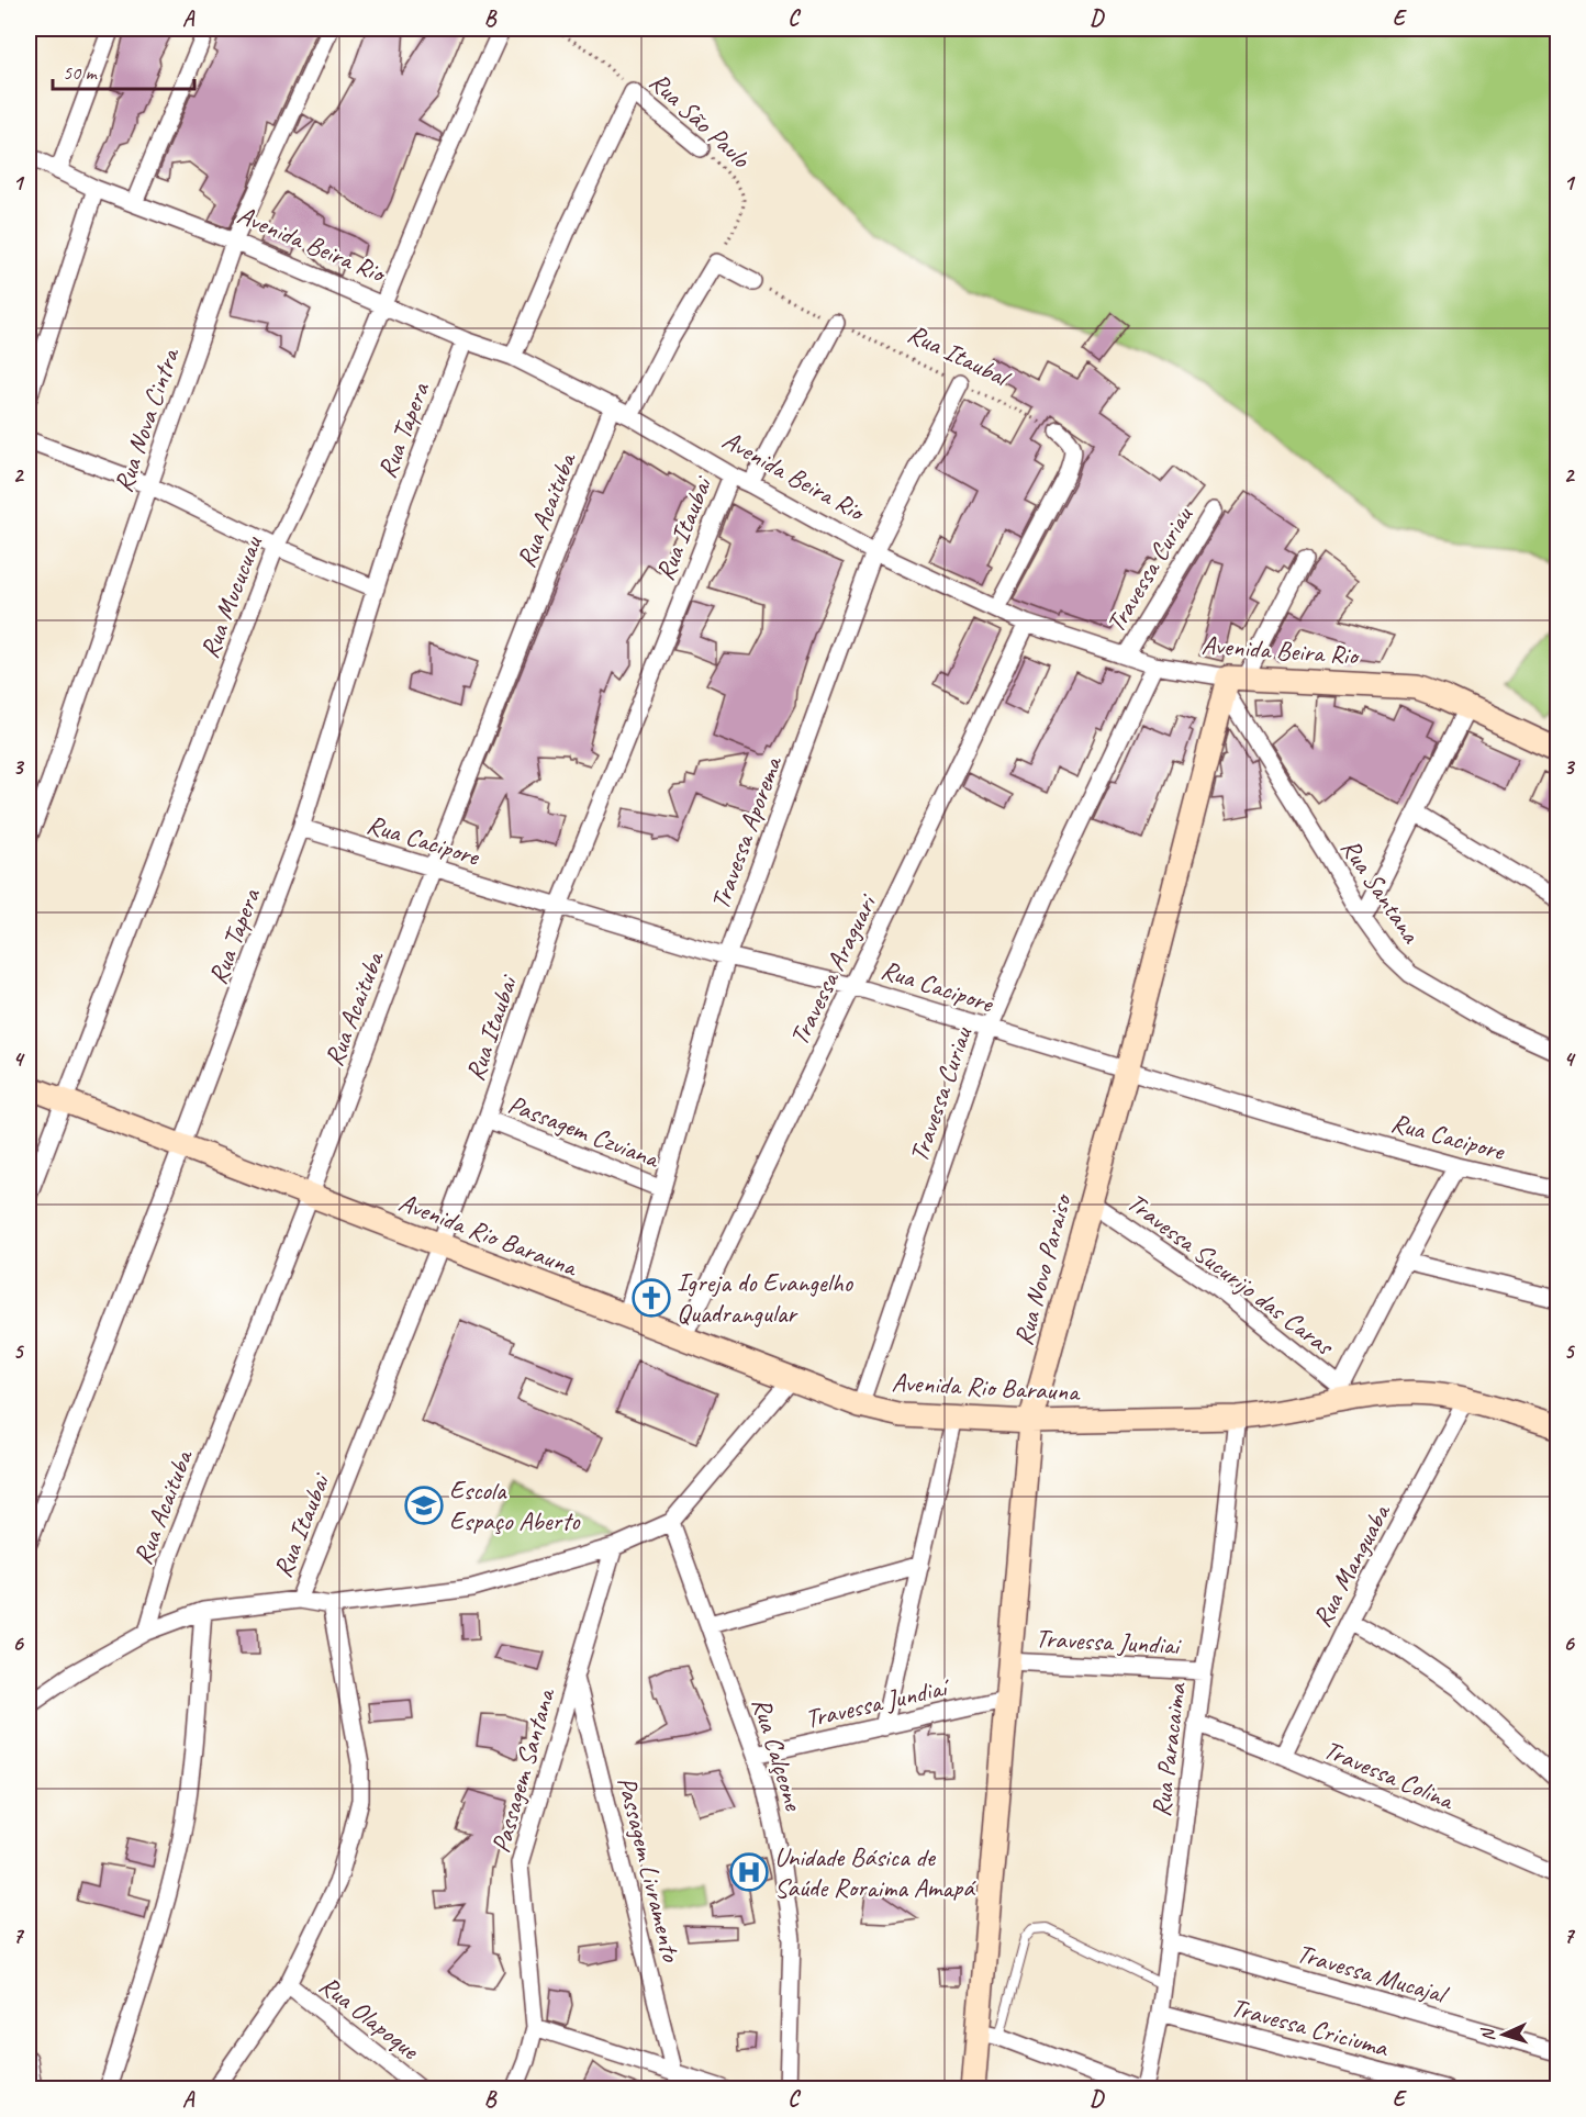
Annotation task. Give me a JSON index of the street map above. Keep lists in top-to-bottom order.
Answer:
{
  "streets": {
    "street": [
      "Rua São Paulo",
      "Avenida Beira Rio",
      "Rua Nova Cintra",
      "Rua Tapera",
      "Rua Acaituba",
      "Rua Itaubai",
      "Travessa Curiau",
      "Rua Mucucuau",
      "Travessa Aporema",
      "Rua Cacipore",
      "Rua Santana",
      "Travessa Araguari",
      "Passagem Czviana",
      "Avenida Rio Barauna",
      "Rua Novo Paraiso",
      "Travessa Sucurijo das Caras",
      "Rua Manguaba",
      "Travessa Jundiai",
      "Travessa Jundiaí",
      "Rua Paracaima",
      "Rua Calçeone",
      "Passagem Santana",
      "Travessa Colina",
      "Passagem Livramento",
      "Travessa Mucajal",
      "Rua Olapoque",
      "Travessa Criciuma"
    ],
    "path": ["Rua Itaubal"]
  },
  "crossings": [
    ["Avenida Beira Rio", "Rua Nova Cintra"],
    ["Avenida Beira Rio", "Rua Tapera"],
    ["Avenida Beira Rio", "Rua Acaituba"],
    ["Avenida Beira Rio", "Rua Itaubai"],
    ["Avenida Beira Rio", "Travessa Curiau"],
    ["Avenida Beira Rio", "Rua Mucucuau"],
    ["Avenida Beira Rio", "Travessa Aporema"],
    ["Avenida Beira Rio", "Rua Santana"],
    ["Avenida Beira Rio", "Travessa Araguari"],
    ["Avenida Beira Rio", "Rua Novo Paraiso"],
    ["Rua Itaubal", "Rua Itaubai"],
    ["Rua Itaubal", "Travessa Aporema"],
    ["Rua Tapera", "Rua Cacipore"],
    ["Rua Tapera", "Avenida Rio Barauna"],
    ["Rua Acaituba", "Rua Cacipore"],
    ["Rua Acaituba", "Avenida Rio Barauna"],
    ["Rua Itaubai", "Rua Cacipore"],
    ["Rua Itaubai", "Passagem Czviana"],
    ["Rua Itaubai", "Avenida Rio Barauna"],
    ["Travessa Curiau", "Rua Cacipore"],
    ["Travessa Curiau", "Avenida Rio Barauna"],
    ["Rua Mucucuau", "Avenida Rio Barauna"],
    ["Travessa Aporema", "Rua Cacipore"],
    ["Travessa Aporema", "Passagem Czviana"],
    ["Travessa Aporema", "Avenida Rio Barauna"],
    ["Rua Cacipore", "Travessa Araguari"],
    ["Rua Cacipore", "Rua Novo Paraiso"],
    ["Rua Cacipore", "Travessa Sucurijo das Caras"],
    ["Rua Santana", "Rua Novo Paraiso"],
    ["Travessa Araguari", "Avenida Rio Barauna"],
    ["Avenida Rio Barauna", "Rua Novo Paraiso"],
    ["Avenida Rio Barauna", "Travessa Sucurijo das Caras"],
    ["Avenida Rio Barauna", "Rua Manguaba"],
    ["Avenida Rio Barauna", "Rua Paracaima"],
    ["Rua Novo Paraiso", "Travessa Sucurijo das Caras"],
    ["Rua Novo Paraiso", "Travessa Jundiai"],
    ["Rua Novo Paraiso", "Travessa Jundiaí"],
    ["Rua Manguaba", "Travessa Colina"],
    ["Travessa Jundiai", "Rua Paracaima"],
    ["Travessa Jundiaí", "Rua Calçeone"],
    ["Rua Paracaima", "Travessa Colina"],
    ["Rua Paracaima", "Travessa Mucajal"],
    ["Rua Paracaima", "Travessa Criciuma"],
    ["Passagem Santana", "Passagem Livramento"]
  ],
  "places": {
    "church": ["Igreja do Evangelho Quadrangular"],
    "school or university": ["Escola Espaço Aberto"],
    "hospital": ["Unidade Básica de Saúde Roraima Amapá"]
  },
  "scale_bar": "50 m",
  "north": "left",
  "grid": {
    "columns": [
      "A",
      "B",
      "C",
      "D",
      "E"
    ],
    "rows": [
      "1",
      "2",
      "3",
      "4",
      "5",
      "6",
      "7"
    ]
  }
}
